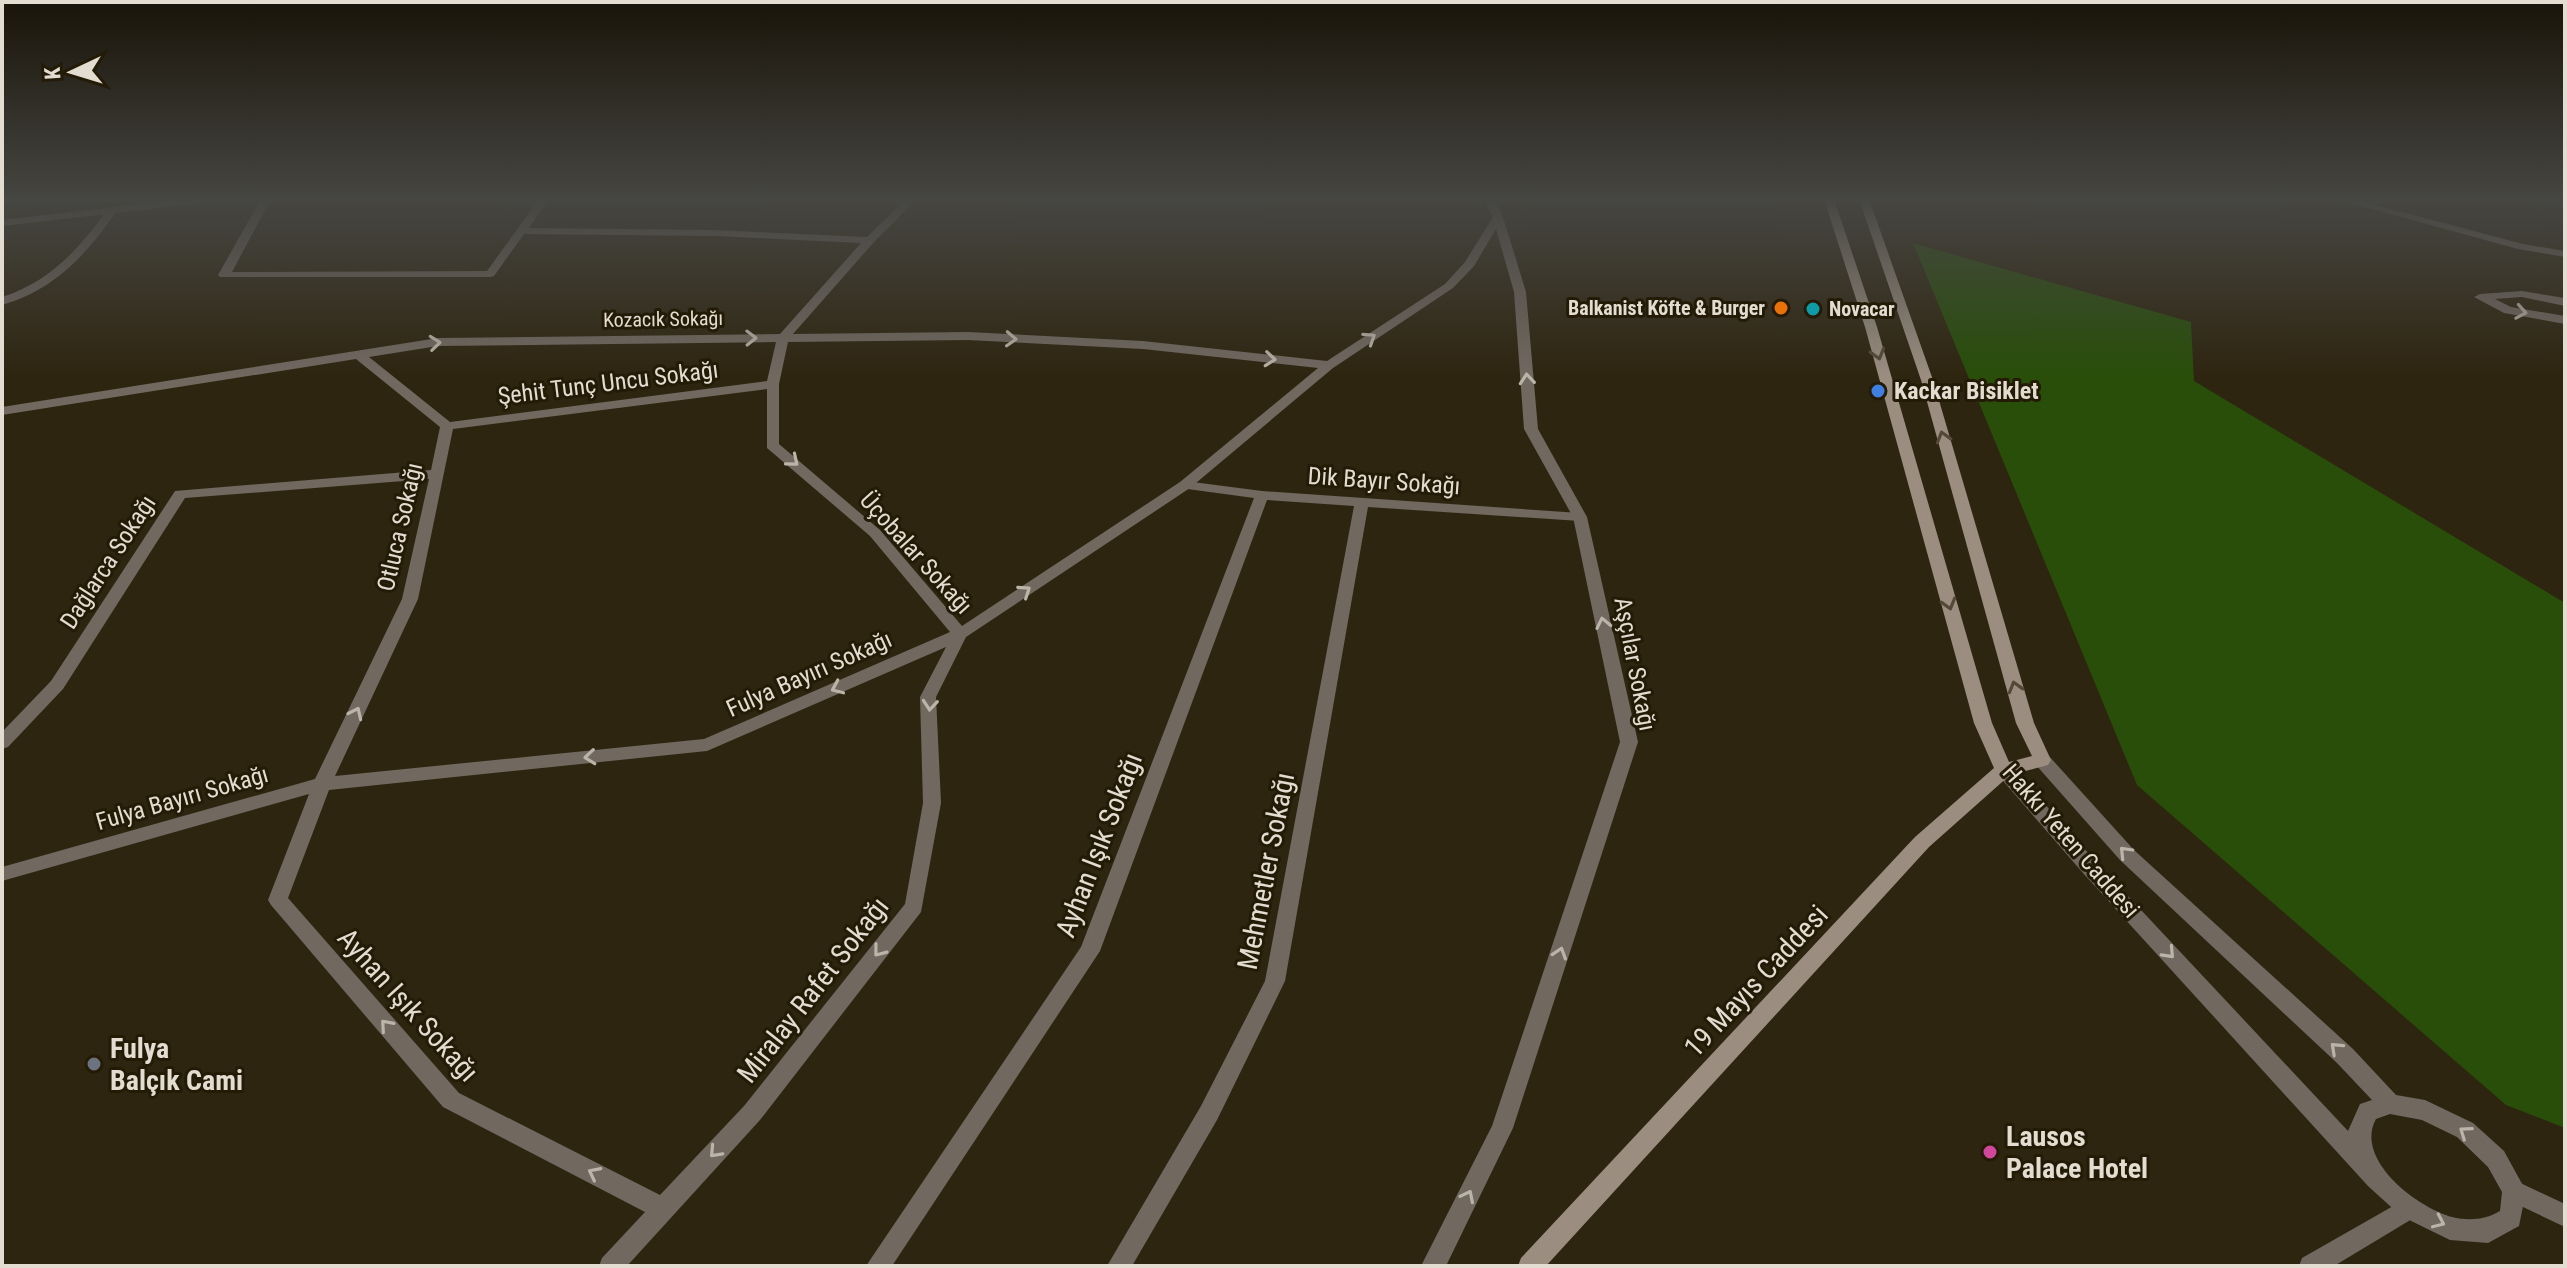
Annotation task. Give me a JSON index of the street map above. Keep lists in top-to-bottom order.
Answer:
{
  "streets": {
    "main road": ["Hakkı Yeten Caddesi", "19 Mayıs Caddesi"],
    "street": [
      "Kozacık Sokağı",
      "Şehit Tunç Uncu Sokağı",
      "Dik Bayır Sokağı",
      "Otluca Sokağı",
      "Üçobalar Sokağı",
      "Dağlarca Sokağı",
      "Aşçılar Sokağı",
      "Fulya Bayırı Sokağı",
      "Ayhan Işık Sokağı",
      "Mehmetler Sokağı",
      "Miralay Rafet Sokağı"
    ]
  },
  "crossings": [
    ["Kozacık Sokağı", "Üçobalar Sokağı"],
    ["Kozacık Sokağı", "Fulya Bayırı Sokağı"],
    ["Şehit Tunç Uncu Sokağı", "Otluca Sokağı"],
    ["Şehit Tunç Uncu Sokağı", "Üçobalar Sokağı"],
    ["Dik Bayır Sokağı", "Aşçılar Sokağı"],
    ["Dik Bayır Sokağı", "Fulya Bayırı Sokağı"],
    ["Dik Bayır Sokağı", "Ayhan Işık Sokağı"],
    ["Dik Bayır Sokağı", "Mehmetler Sokağı"],
    ["Otluca Sokağı", "Dağlarca Sokağı"],
    ["Otluca Sokağı", "Fulya Bayırı Sokağı"],
    ["Otluca Sokağı", "Ayhan Işık Sokağı"],
    ["Üçobalar Sokağı", "Fulya Bayırı Sokağı"],
    ["Üçobalar Sokağı", "Miralay Rafet Sokağı"],
    ["Fulya Bayırı Sokağı", "Ayhan Işık Sokağı"],
    ["Fulya Bayırı Sokağı", "Miralay Rafet Sokağı"],
    ["Hakkı Yeten Caddesi", "19 Mayıs Caddesi"],
    ["Ayhan Işık Sokağı", "Miralay Rafet Sokağı"]
  ],
  "one_way": [
    "Kozacık Sokağı",
    "Otluca Sokağı",
    "Üçobalar Sokağı",
    "Aşçılar Sokağı",
    "Ayhan Işık Sokağı",
    "Miralay Rafet Sokağı"
  ],
  "places": [
    "Balkanist Köfte & Burger",
    "Novacar",
    "Kackar Bisiklet",
    "Fulya Balçık Cami",
    "Lausos Palace Hotel"
  ],
  "north": "left"
}
